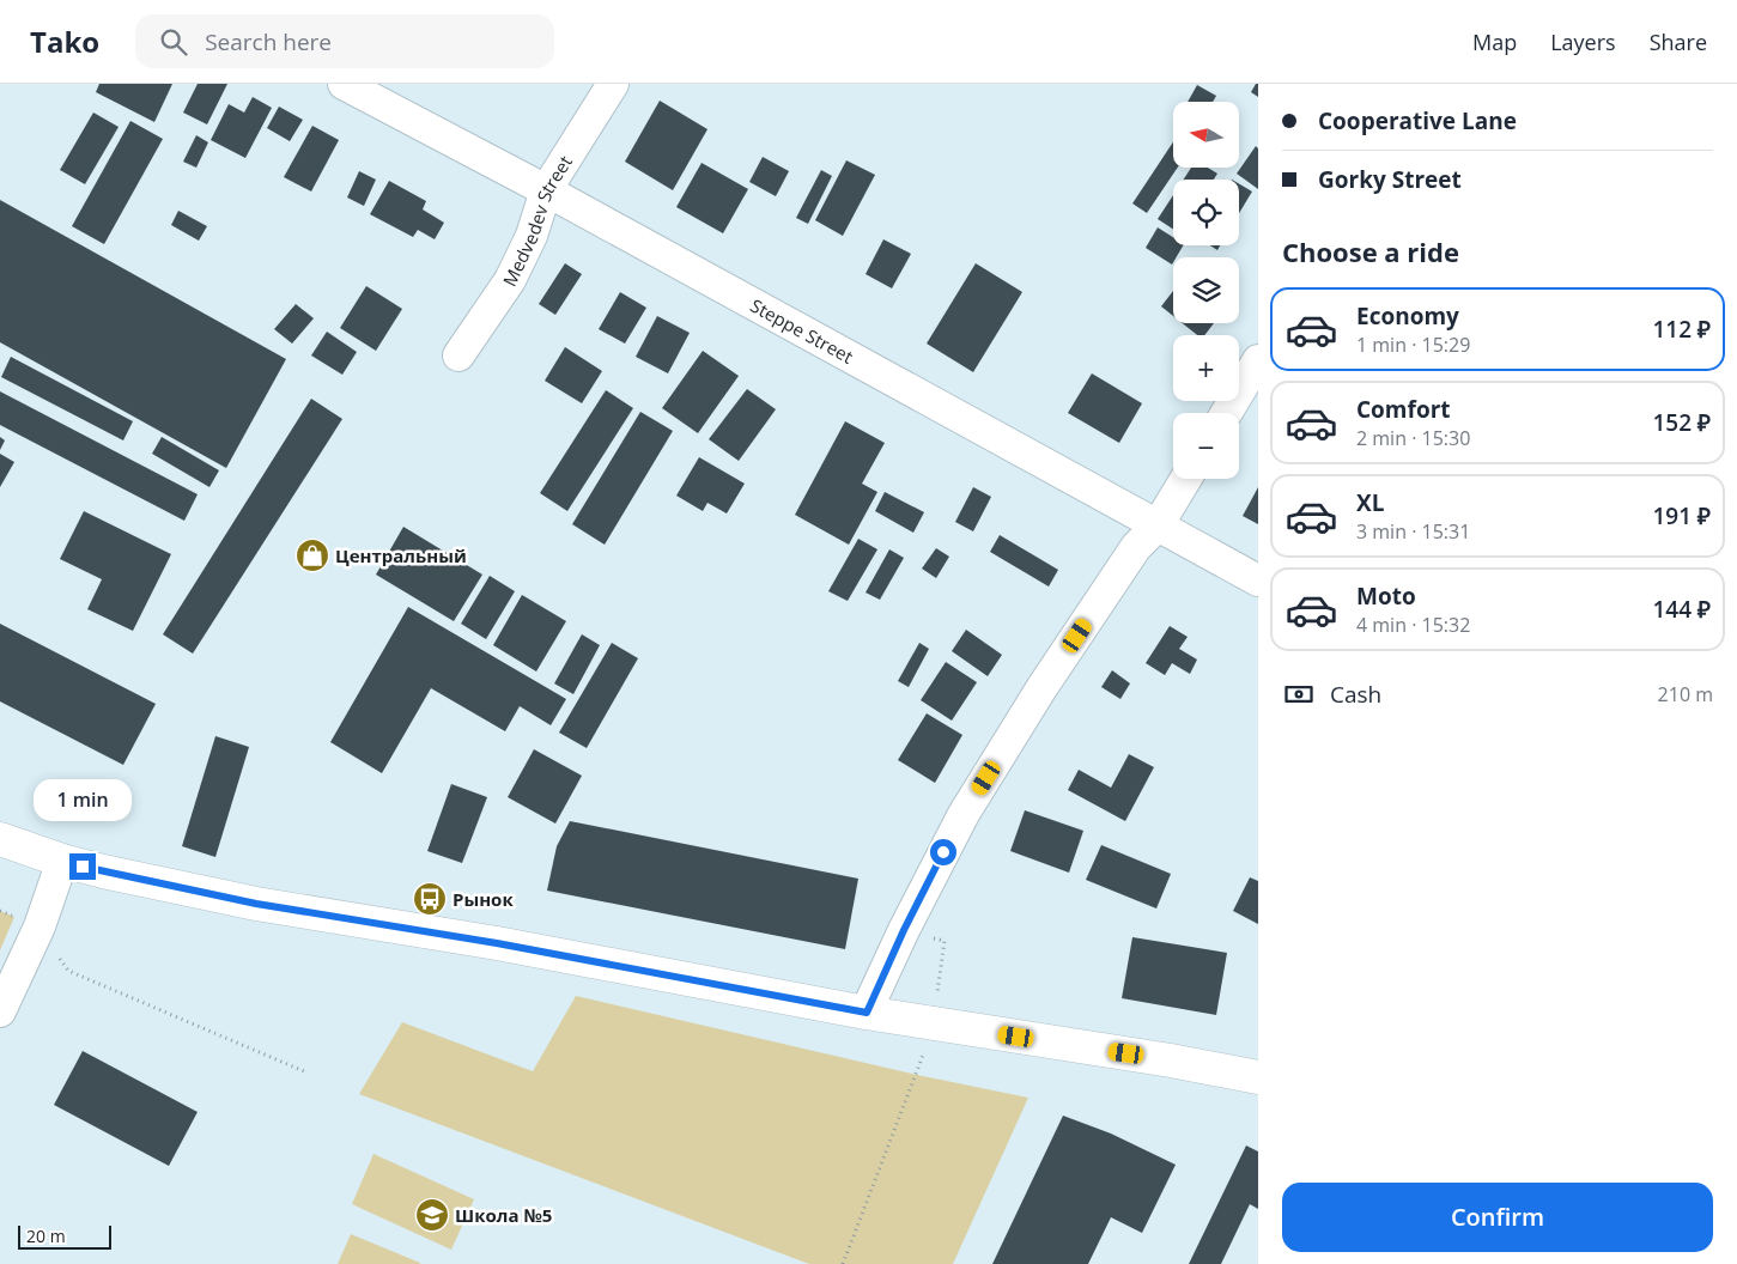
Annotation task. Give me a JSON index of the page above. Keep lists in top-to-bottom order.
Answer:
{
  "streets": {
    "street": ["Medvedev Street", "Steppe Street"]
  },
  "crossings": [
    ["Medvedev Street", "Steppe Street"]
  ],
  "places": {
    "shop": ["Центральный"],
    "bus stop": ["Рынок"],
    "school or university": ["Школа №5"]
  },
  "scale_bar": "20 m",
  "north": "left",
  "page": {
    "header": "Tako",
    "search": "Search here",
    "nav": ["Map", "Layers", "Share"],
    "banner": ["Cooperative Lane", "Gorky Street"],
    "map_buttons": ["+", "−"],
    "heading": "Choose a ride",
    "list": [
      {
        "name": "Economy",
        "note": "1 min · 15:29",
        "value": "112 ₽"
      },
      {
        "name": "Comfort",
        "note": "2 min · 15:30",
        "value": "152 ₽"
      },
      {
        "name": "XL",
        "note": "3 min · 15:31",
        "value": "191 ₽"
      },
      {
        "name": "Moto",
        "note": "4 min · 15:32",
        "value": "144 ₽"
      }
    ],
    "pay": ["Cash", "210 m"],
    "bubble": "1 min",
    "buttons": "Confirm",
    "scale": "20 m"
  }
}
